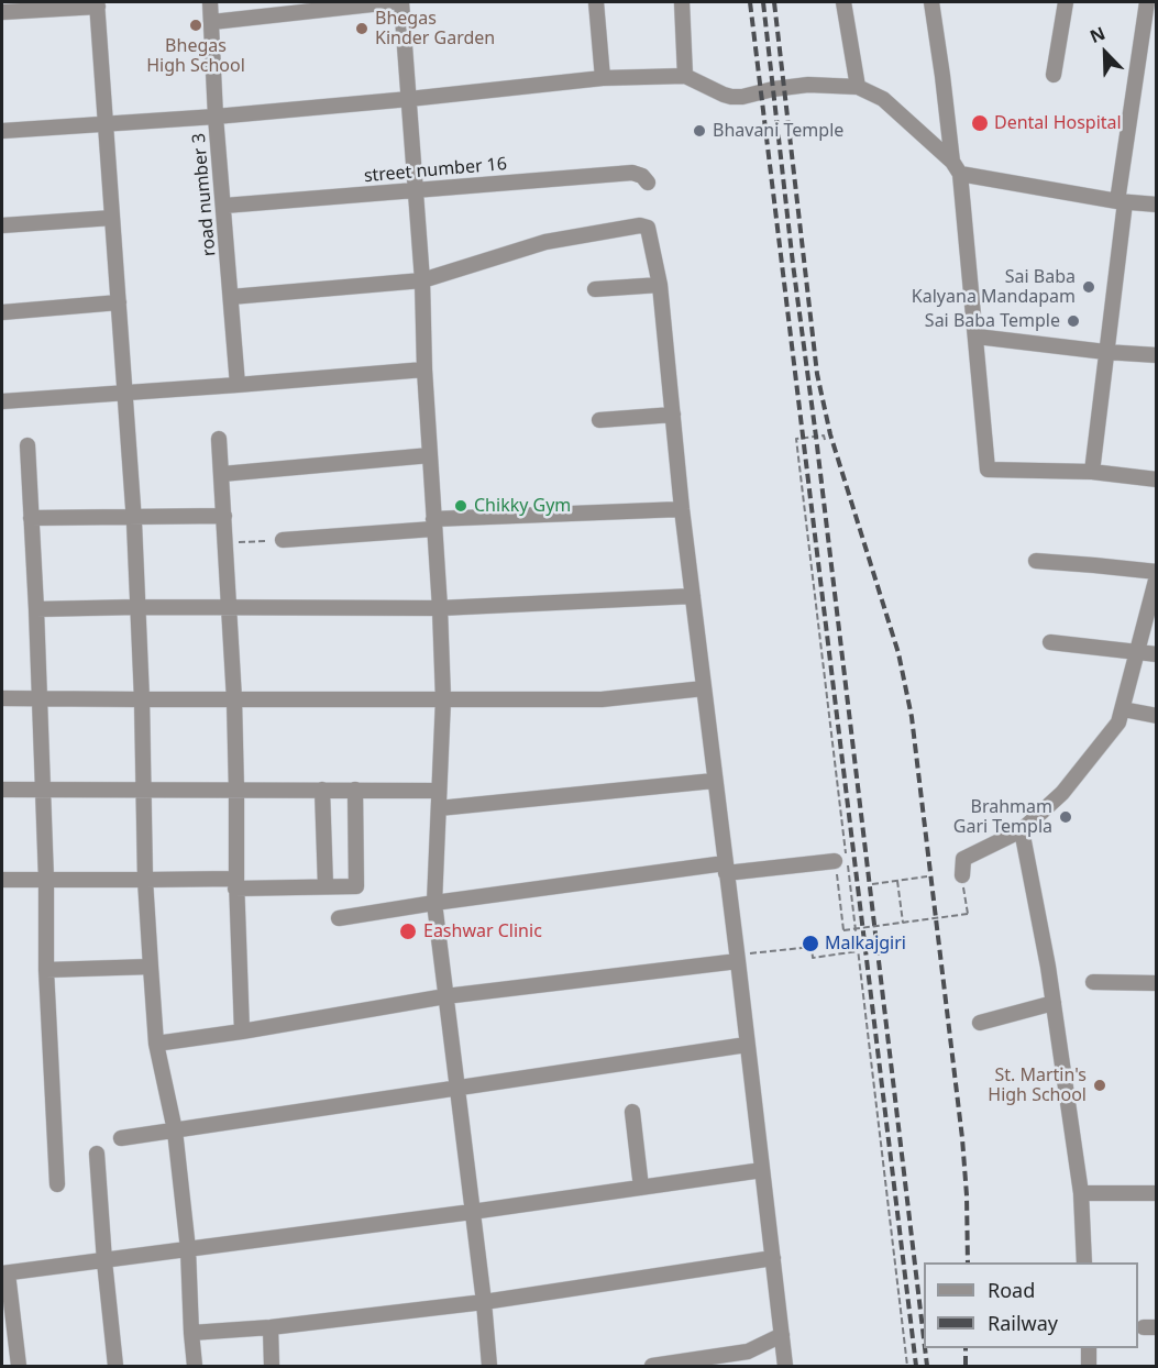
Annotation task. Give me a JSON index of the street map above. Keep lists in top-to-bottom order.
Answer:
{
  "streets": {
    "street": ["street number 16", "road number 3"]
  },
  "crossings": [
    ["street number 16", "road number 3"]
  ],
  "places": [
    "Bhegas High School",
    "Bhegas Kinder Garden",
    "Dental Hospital",
    "Bhavani Temple",
    "Sai Baba Kalyana Mandapam",
    "Sai Baba Temple",
    "Chikky Gym",
    "Brahmam Gari Templa",
    "Eashwar Clinic",
    "Malkajgiri",
    "St. Martin's High School"
  ],
  "legend": ["Road", "Railway"],
  "north": "top left"
}
